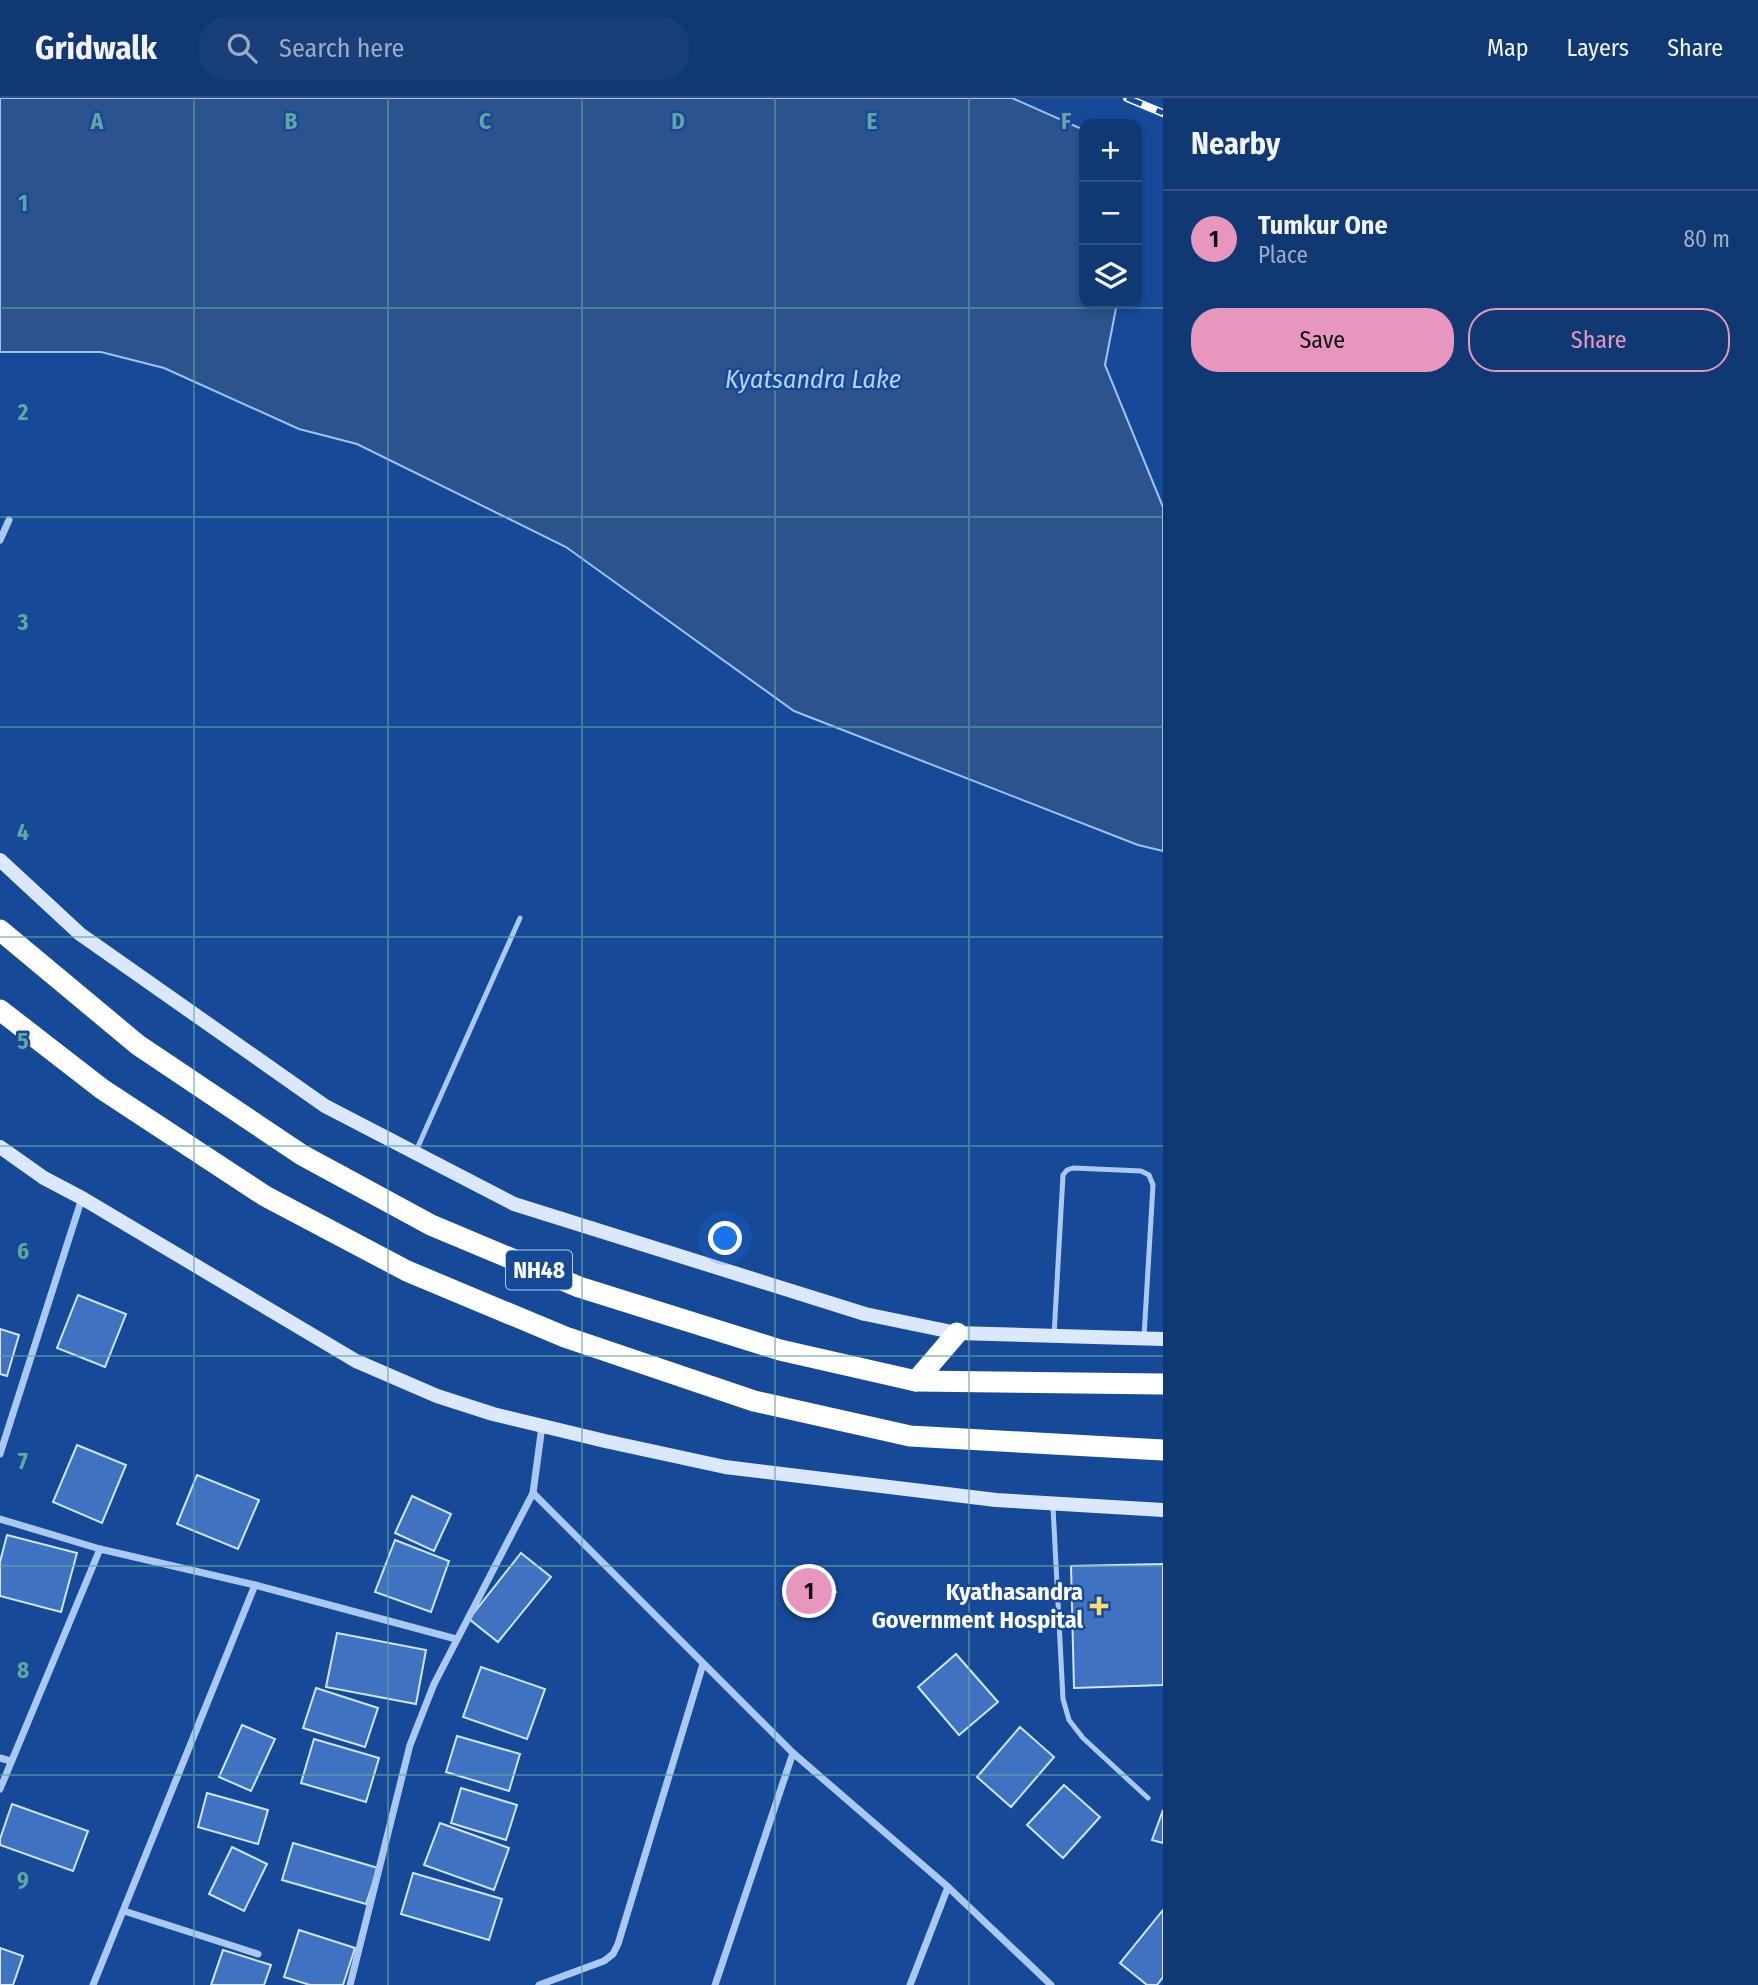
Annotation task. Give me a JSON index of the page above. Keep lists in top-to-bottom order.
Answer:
{
  "streets": {
    "highway": ["NH48"]
  },
  "water": ["Kyatsandra Lake"],
  "places": {
    "health": ["Kyathasandra Government Hospital"]
  },
  "page": {
    "header": "Gridwalk",
    "search": "Search here",
    "nav": ["Map", "Layers", "Share"],
    "heading": "Nearby",
    "map_buttons": ["+", "−"],
    "list": [
      {
        "mark": "1",
        "name": "Tumkur One",
        "note": "Place",
        "value": "80 m"
      }
    ],
    "buttons": ["Save", "Share"],
    "pins": "1"
  },
  "grid": {
    "columns": [
      "A",
      "B",
      "C",
      "D",
      "E",
      "F"
    ],
    "rows": [
      "1",
      "2",
      "3",
      "4",
      "5",
      "6",
      "7",
      "8",
      "9"
    ]
  }
}
